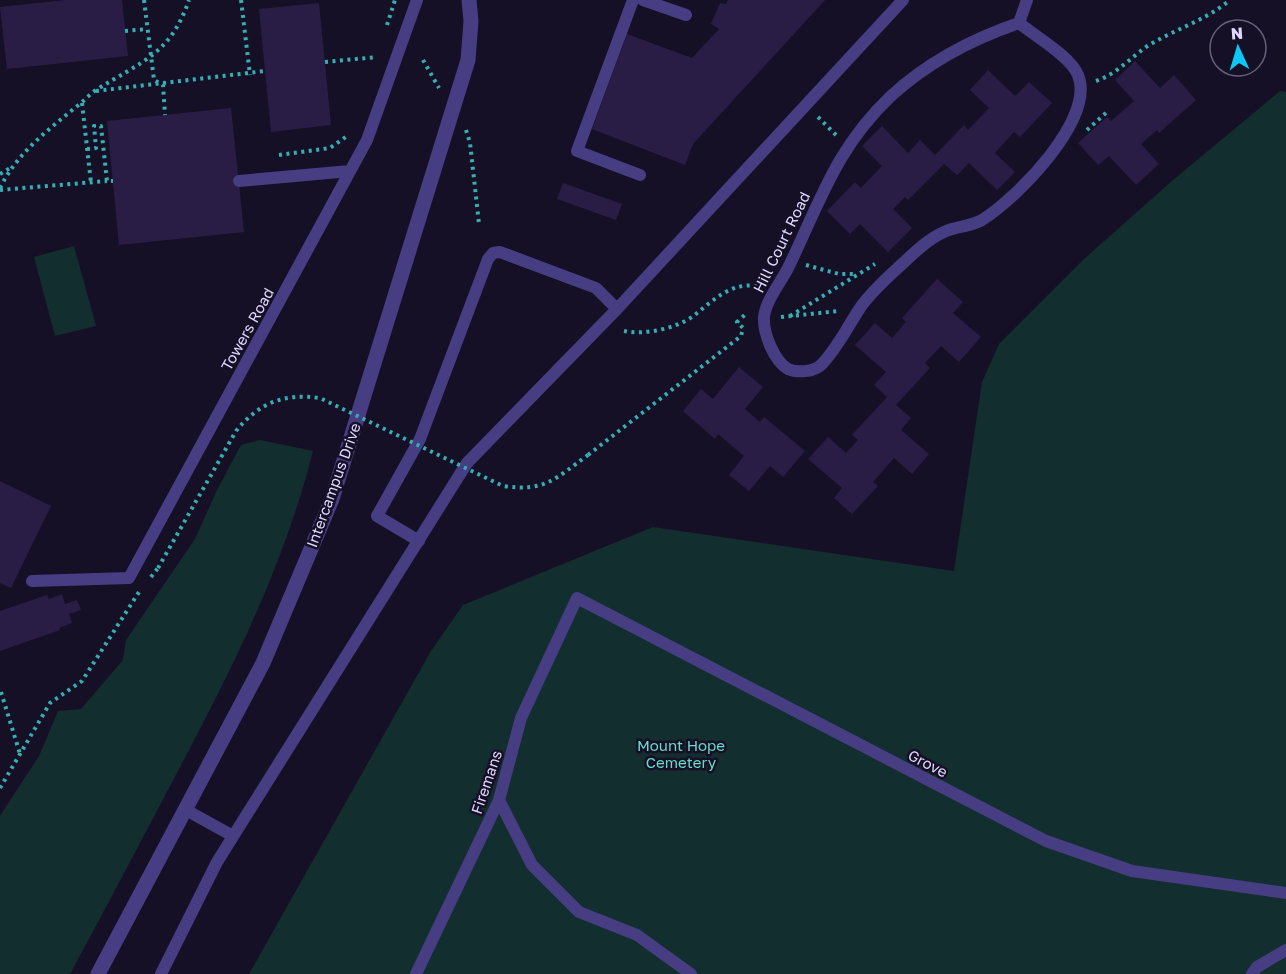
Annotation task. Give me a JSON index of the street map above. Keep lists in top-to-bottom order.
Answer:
{
  "streets": {
    "street": ["Intercampus Drive"],
    "lane": [
      "Hill Court Road",
      "Towers Road",
      "Grove",
      "Firemans"
    ]
  },
  "crossings": [
    ["Grove", "Firemans"]
  ],
  "parks": ["Mount Hope Cemetery"],
  "north": "top"
}
